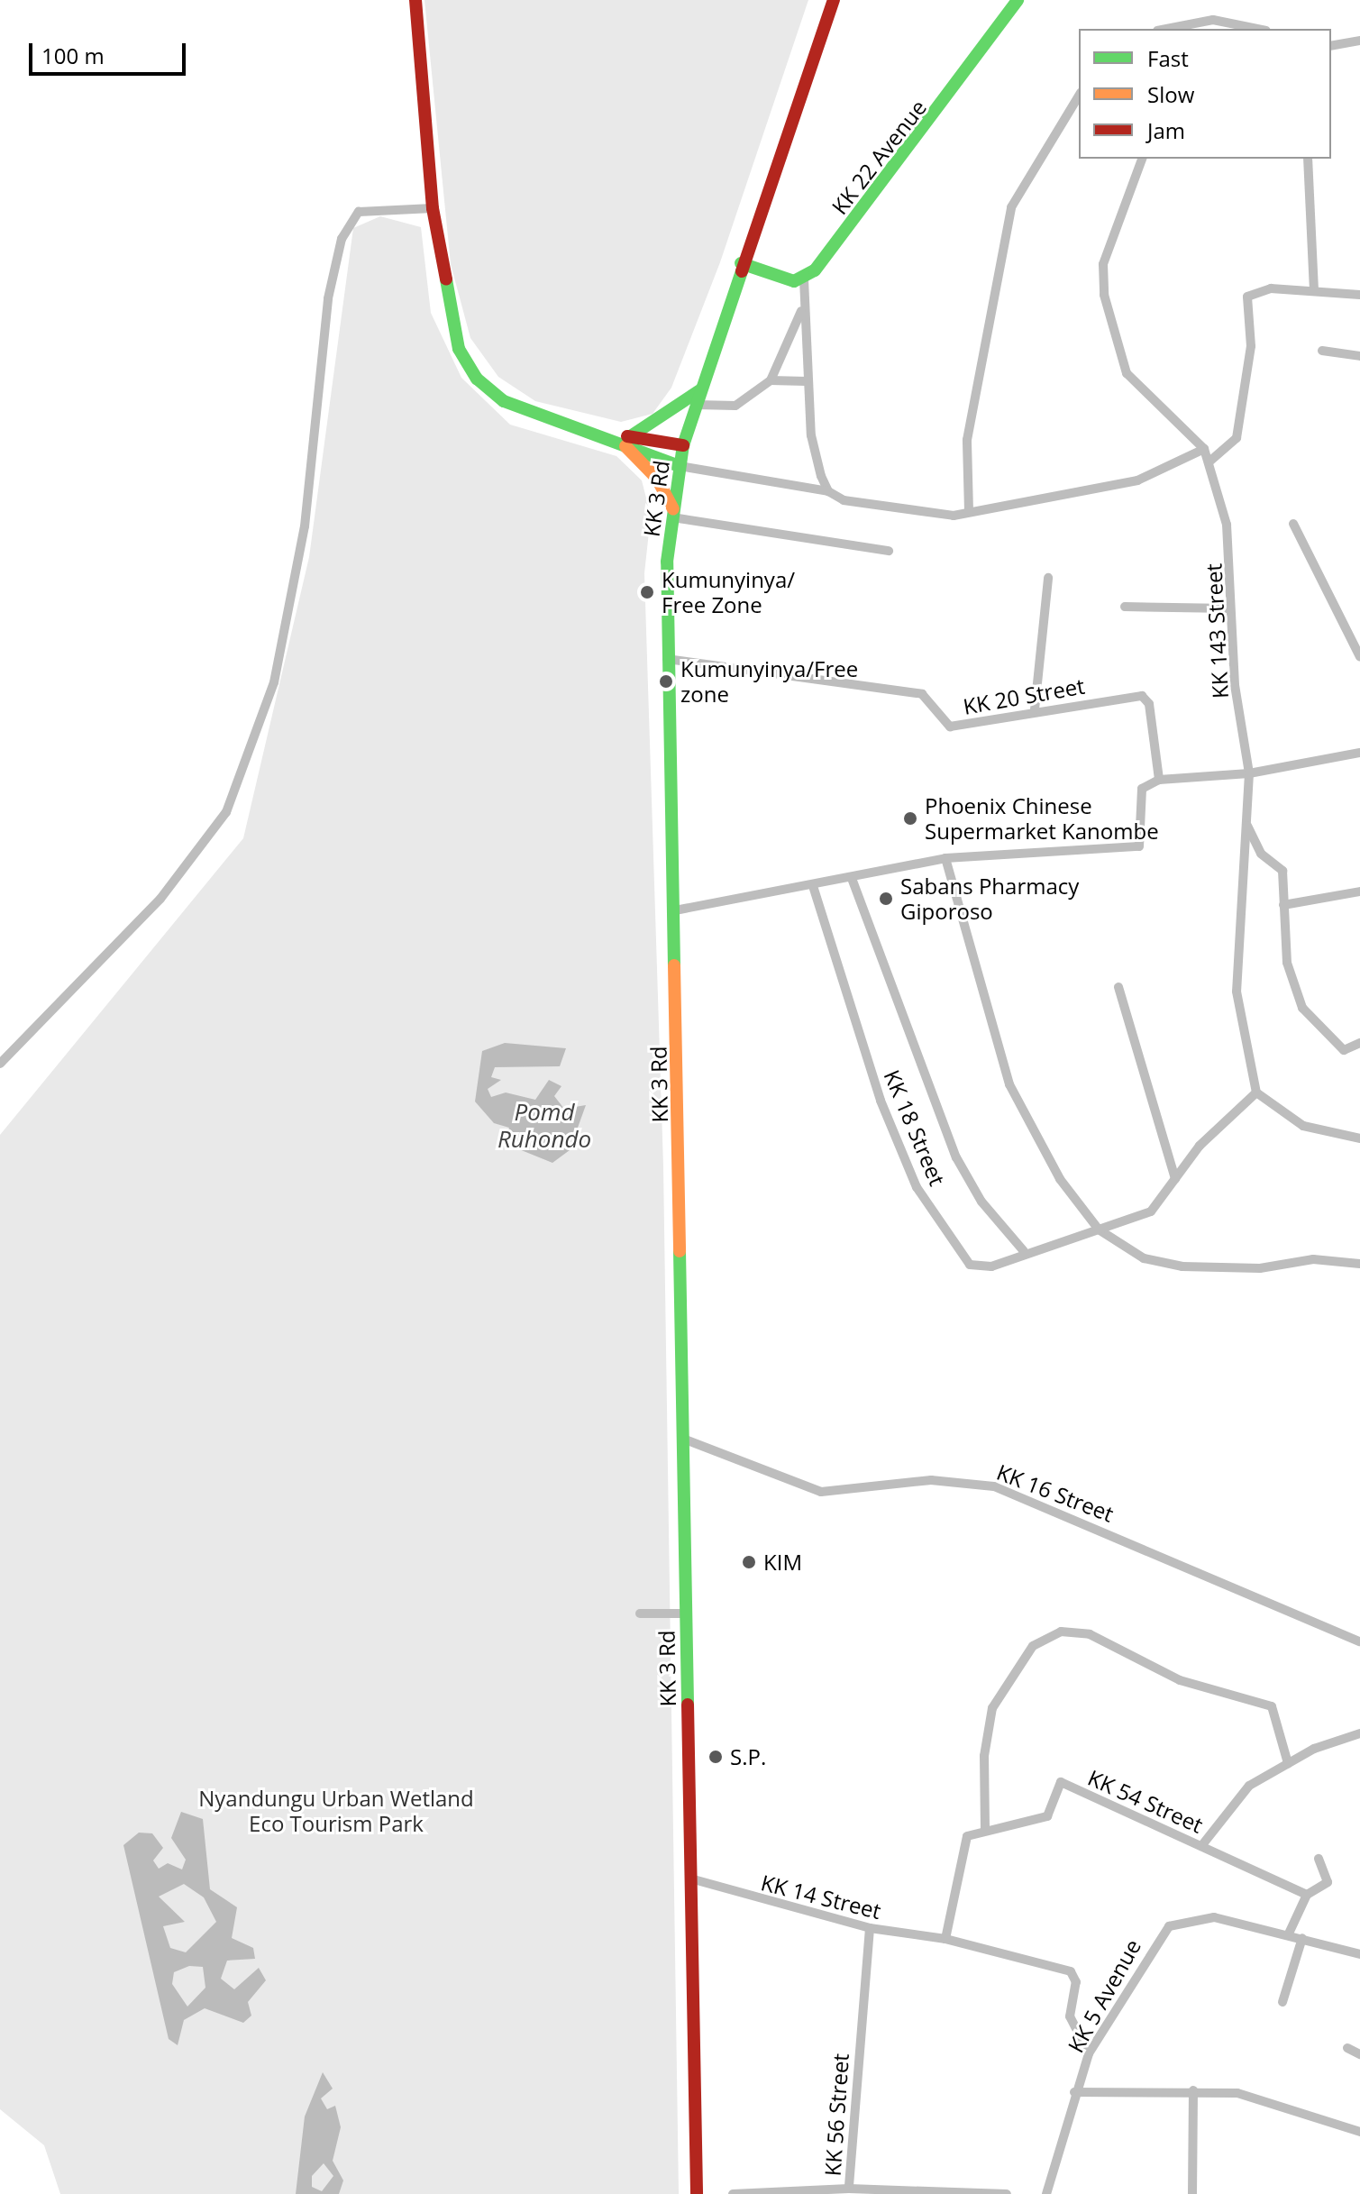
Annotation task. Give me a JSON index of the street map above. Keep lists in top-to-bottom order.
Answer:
{
  "streets": {
    "main road": ["KK 22 Avenue", "KK 3 Rd"],
    "street": [
      "KK 143 Street",
      "KK 20 Street",
      "KK 18 Street",
      "KK 16 Street",
      "KK 54 Street",
      "KK 14 Street",
      "KK 5 Avenue",
      "KK 56 Street"
    ]
  },
  "crossings": [
    ["KK 3 Rd", "KK 20 Street"],
    ["KK 3 Rd", "KK 16 Street"],
    ["KK 3 Rd", "KK 14 Street"],
    ["KK 143 Street", "KK 18 Street"],
    ["KK 14 Street", "KK 56 Street"]
  ],
  "water": ["Pomd Ruhondo"],
  "parks": ["Nyandungu Urban Wetland Eco Tourism Park"],
  "places": [
    "Kumunyinya/ Free Zone",
    "Kumunyinya/Free zone",
    "Phoenix Chinese Supermarket Kanombe",
    "Sabans Pharmacy Giporoso",
    "KIM",
    "S.P."
  ],
  "legend": ["Fast", "Slow", "Jam"],
  "scale_bar": "100 m"
}
